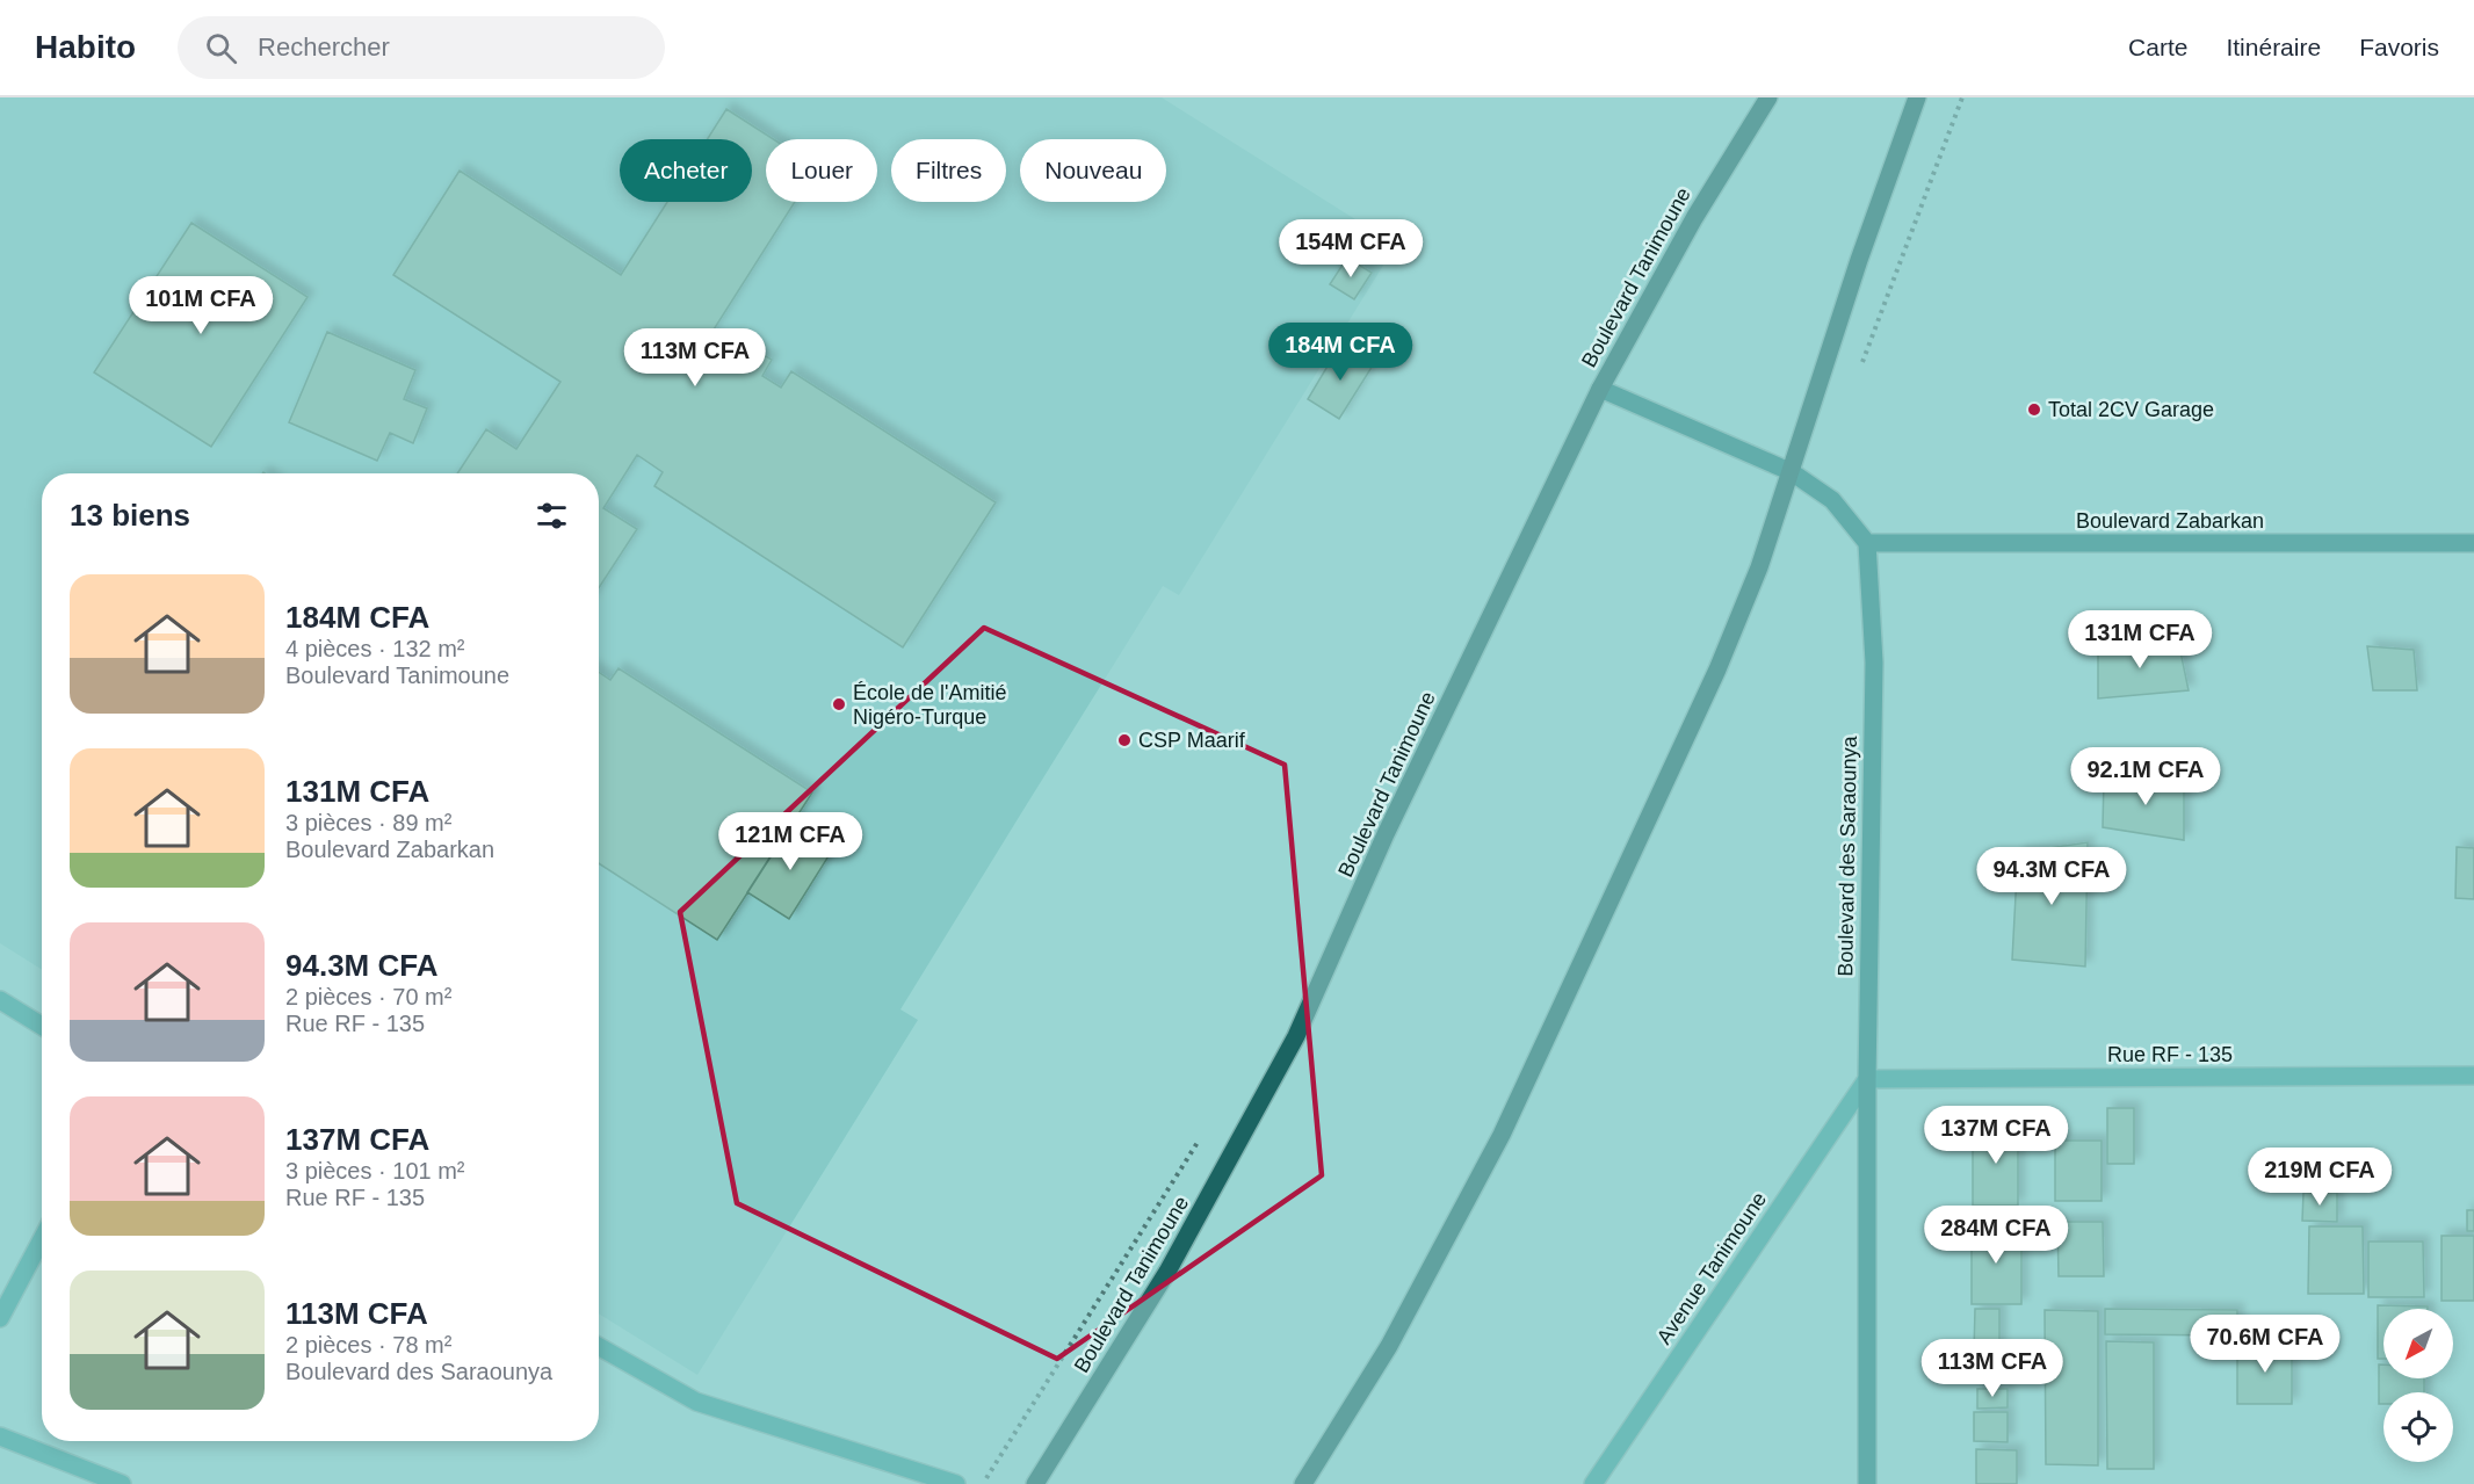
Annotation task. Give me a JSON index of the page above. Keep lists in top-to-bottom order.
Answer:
{
  "streets": {
    "main road": ["Boulevard Tanimoune", "Boulevard Zabarkan", "Boulevard des Saraounya"],
    "street": ["Rue RF - 135", "Avenue Tanimoune"]
  },
  "crossings": [
    ["Boulevard Zabarkan", "Boulevard des Saraounya"],
    ["Boulevard des Saraounya", "Rue RF - 135"],
    ["Boulevard des Saraounya", "Avenue Tanimoune"],
    ["Rue RF - 135", "Avenue Tanimoune"]
  ],
  "places": ["Total 2CV Garage", "École de l'Amitié Nigéro-Turque", "CSP Maarif"],
  "north": "bottom left",
  "page": {
    "header": "Habito",
    "search": "Rechercher",
    "nav": ["Carte", "Itinéraire", "Favoris"],
    "chip": [
      "Acheter",
      "Louer",
      "Filtres",
      "Nouveau"
    ],
    "price": [
      "154M CFA",
      "101M CFA",
      "184M CFA",
      "113M CFA",
      "131M CFA",
      "92.1M CFA",
      "121M CFA",
      "94.3M CFA",
      "137M CFA",
      "219M CFA",
      "284M CFA",
      "70.6M CFA",
      "113M CFA"
    ],
    "heading": "13 biens",
    "list": [
      {
        "name": "184M CFA",
        "note": "4 pièces · 132 m² · Boulevard Tanimoune"
      },
      {
        "name": "131M CFA",
        "note": "3 pièces · 89 m² · Boulevard Zabarkan"
      },
      {
        "name": "94.3M CFA",
        "note": "2 pièces · 70 m² · Rue RF - 135"
      },
      {
        "name": "137M CFA",
        "note": "3 pièces · 101 m² · Rue RF - 135"
      },
      {
        "name": "113M CFA",
        "note": "2 pièces · 78 m² · Boulevard des Saraounya"
      }
    ]
  }
}
